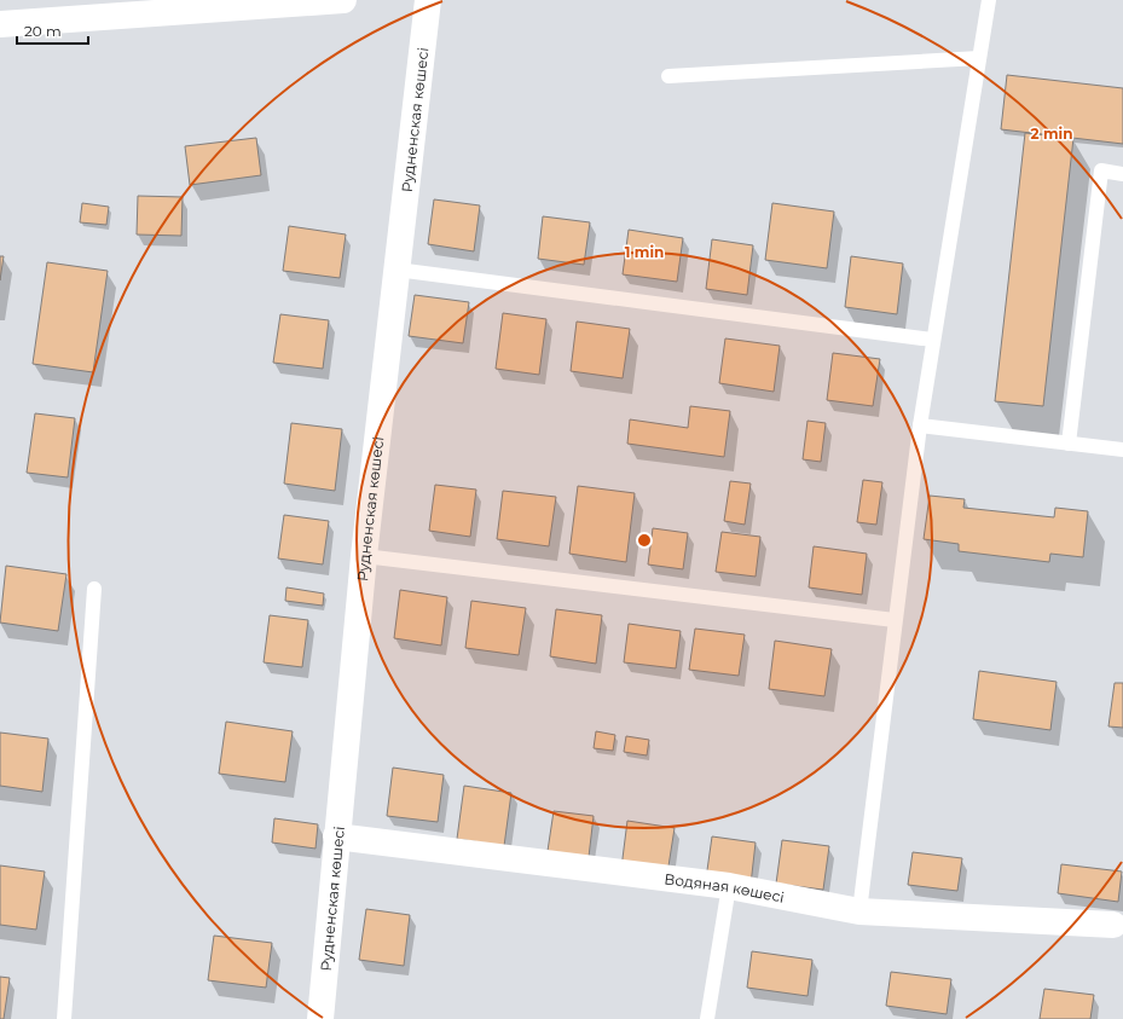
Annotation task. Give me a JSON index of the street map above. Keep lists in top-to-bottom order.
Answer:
{
  "streets": {
    "street": ["Рудненская көшесі", "Водяная көшесі"]
  },
  "crossings": [
    ["Рудненская көшесі", "Водяная көшесі"]
  ],
  "scale_bar": "20 m",
  "rings": ["2 min", "1 min"]
}
